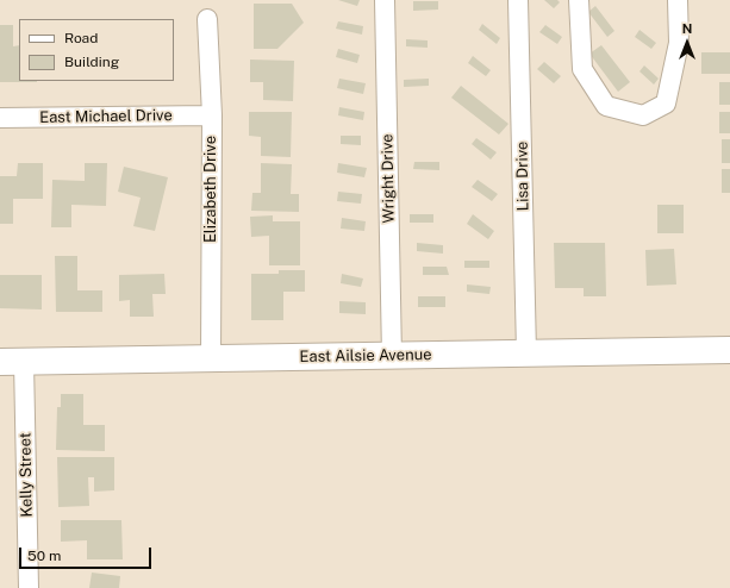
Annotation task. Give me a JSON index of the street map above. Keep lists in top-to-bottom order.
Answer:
{
  "streets": {
    "street": [
      "East Michael Drive",
      "Lisa Drive",
      "Wright Drive",
      "Elizabeth Drive",
      "East Ailsie Avenue",
      "Kelly Street"
    ]
  },
  "crossings": [
    ["East Michael Drive", "Elizabeth Drive"],
    ["Lisa Drive", "East Ailsie Avenue"],
    ["Wright Drive", "East Ailsie Avenue"],
    ["Elizabeth Drive", "East Ailsie Avenue"],
    ["East Ailsie Avenue", "Kelly Street"]
  ],
  "legend": ["Road", "Building"],
  "scale_bar": "50 m",
  "north": "top"
}
